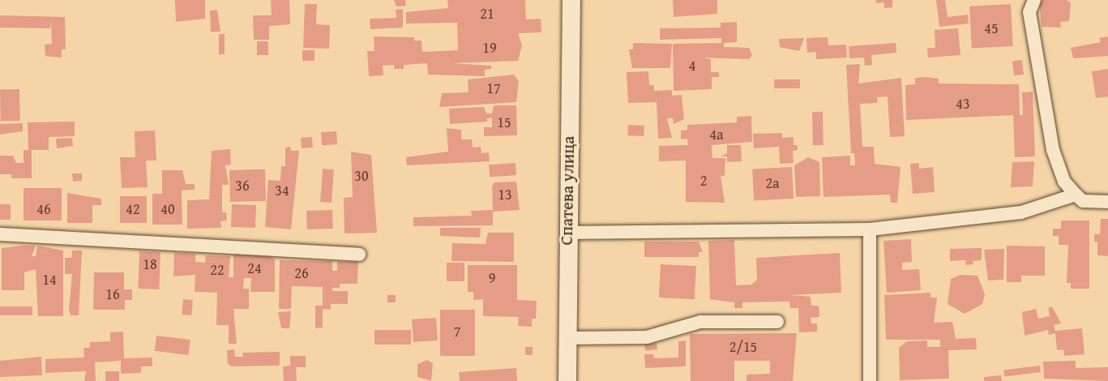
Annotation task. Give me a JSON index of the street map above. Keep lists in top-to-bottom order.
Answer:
{
  "streets": {
    "street": ["Спатева улица"]
  },
  "house_numbers": [
    "21",
    "45",
    "19",
    "4",
    "17",
    "43",
    "15",
    "4а",
    "30",
    "2",
    "2а",
    "36",
    "34",
    "13",
    "46",
    "42",
    "40",
    "18",
    "24",
    "22",
    "26",
    "9",
    "14",
    "16",
    "7",
    "2/15"
  ]
}
